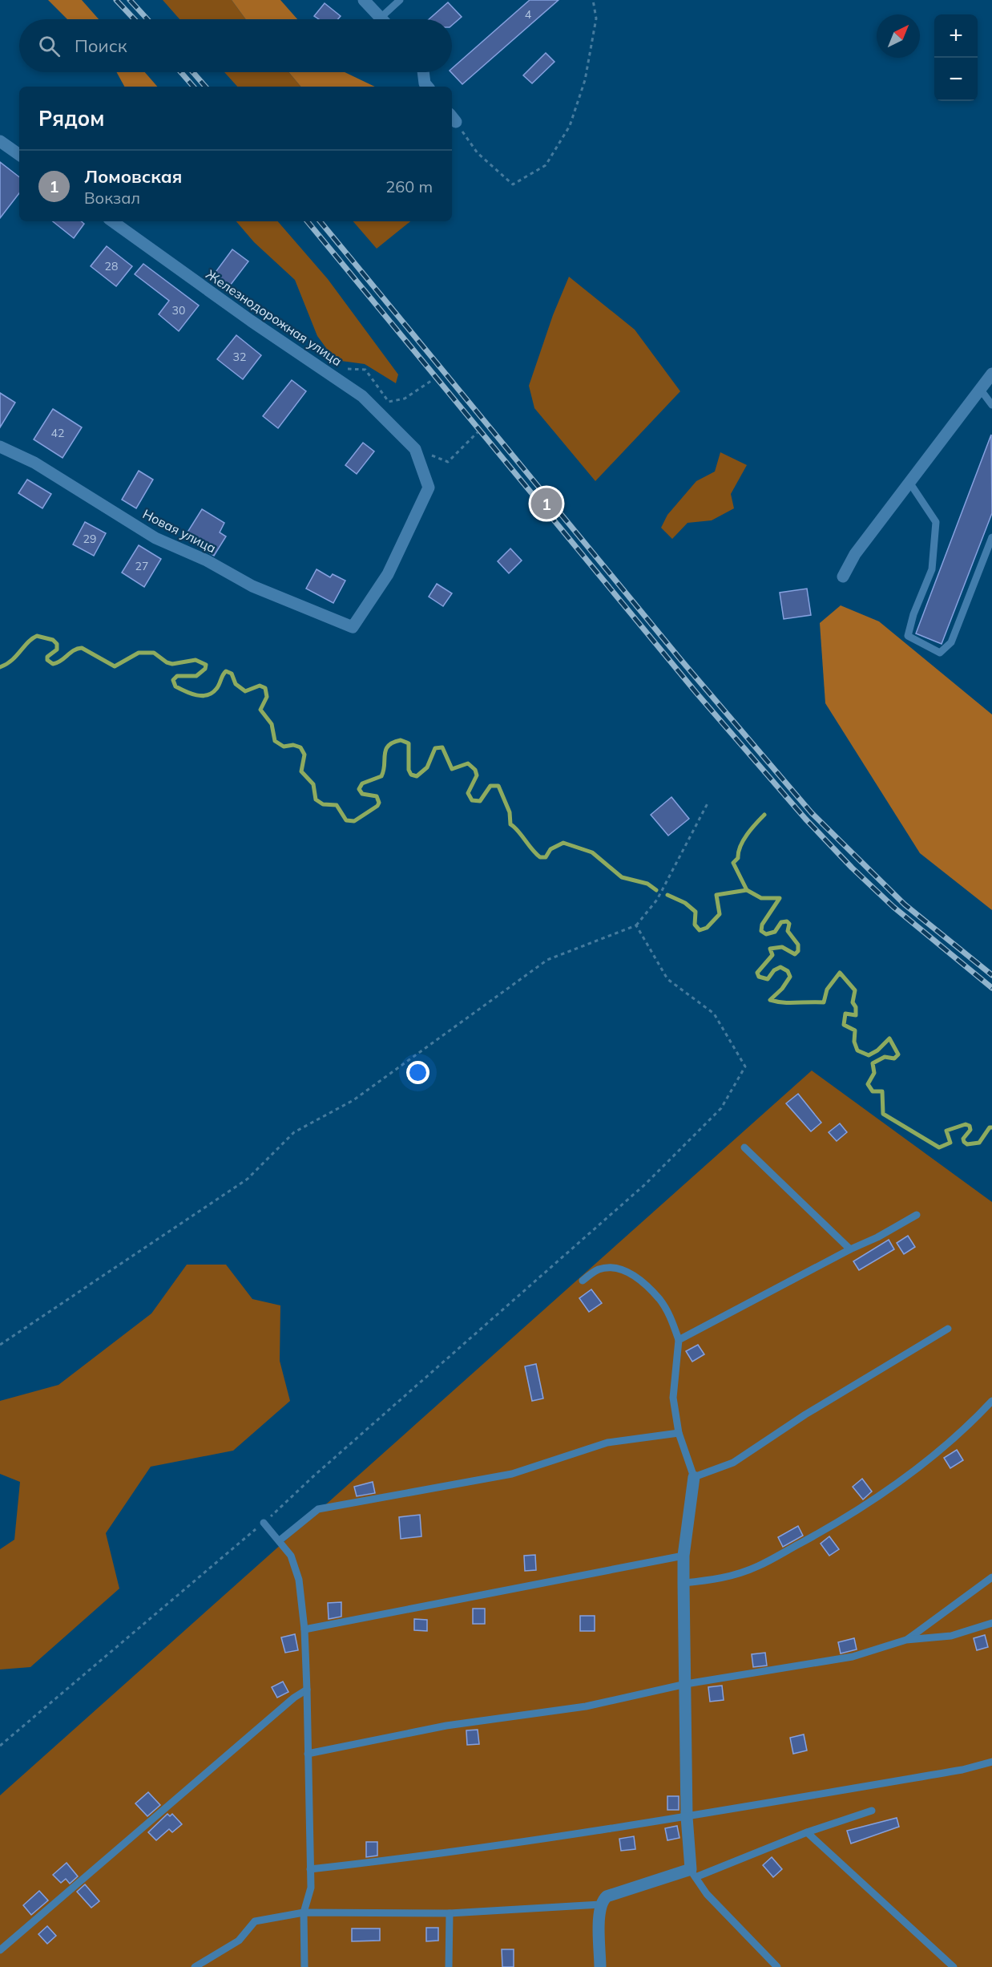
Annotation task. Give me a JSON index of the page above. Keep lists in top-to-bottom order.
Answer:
{
  "streets": {
    "street": ["Железнодорожная улица", "Новая улица"]
  },
  "crossings": [
    ["Железнодорожная улица", "Новая улица"]
  ],
  "house_numbers": [
    "4",
    "28",
    "30",
    "32",
    "42",
    "29",
    "27"
  ],
  "north": "top right",
  "page": {
    "map_buttons": ["+", "−"],
    "search": "Поиск",
    "heading": "Рядом",
    "list": [
      {
        "mark": "1",
        "name": "Ломовская",
        "note": "Вокзал",
        "value": "260 m"
      }
    ],
    "pins": "1"
  }
}
